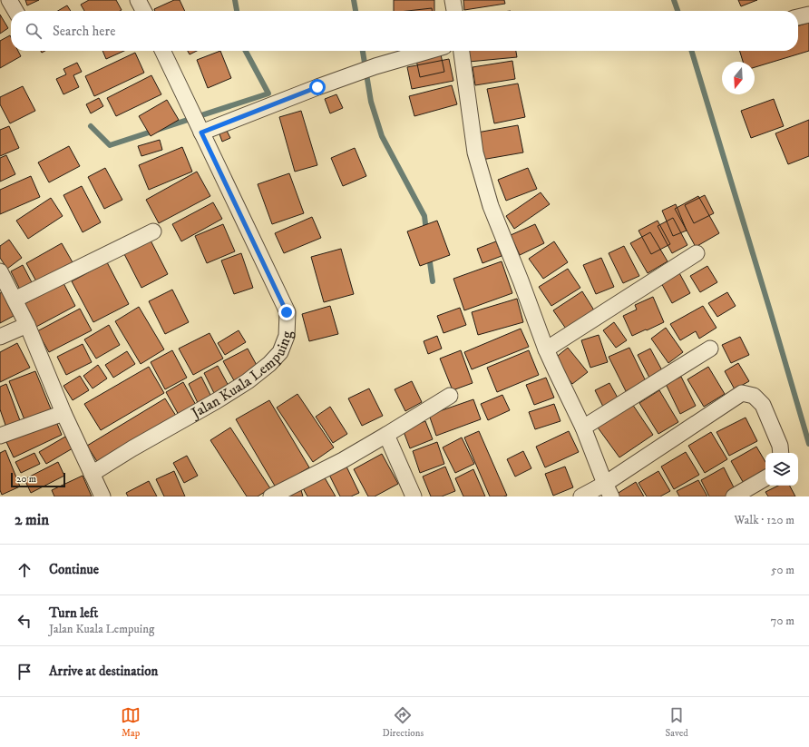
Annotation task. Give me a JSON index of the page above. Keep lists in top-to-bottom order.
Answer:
{
  "streets": {
    "street": ["Jalan Kuala Lempuing"]
  },
  "scale_bar": "20 m",
  "north": "bottom",
  "page": {
    "search": "Search here",
    "scale": "20 m",
    "heading": ["2 min", "Walk · 120 m"],
    "list": [
      ["Continue", "50 m"],
      ["Turn left", "Jalan Kuala Lempuing", "70 m"],
      "Arrive at destination"
    ],
    "nav": ["Map", "Directions", "Saved"]
  }
}
